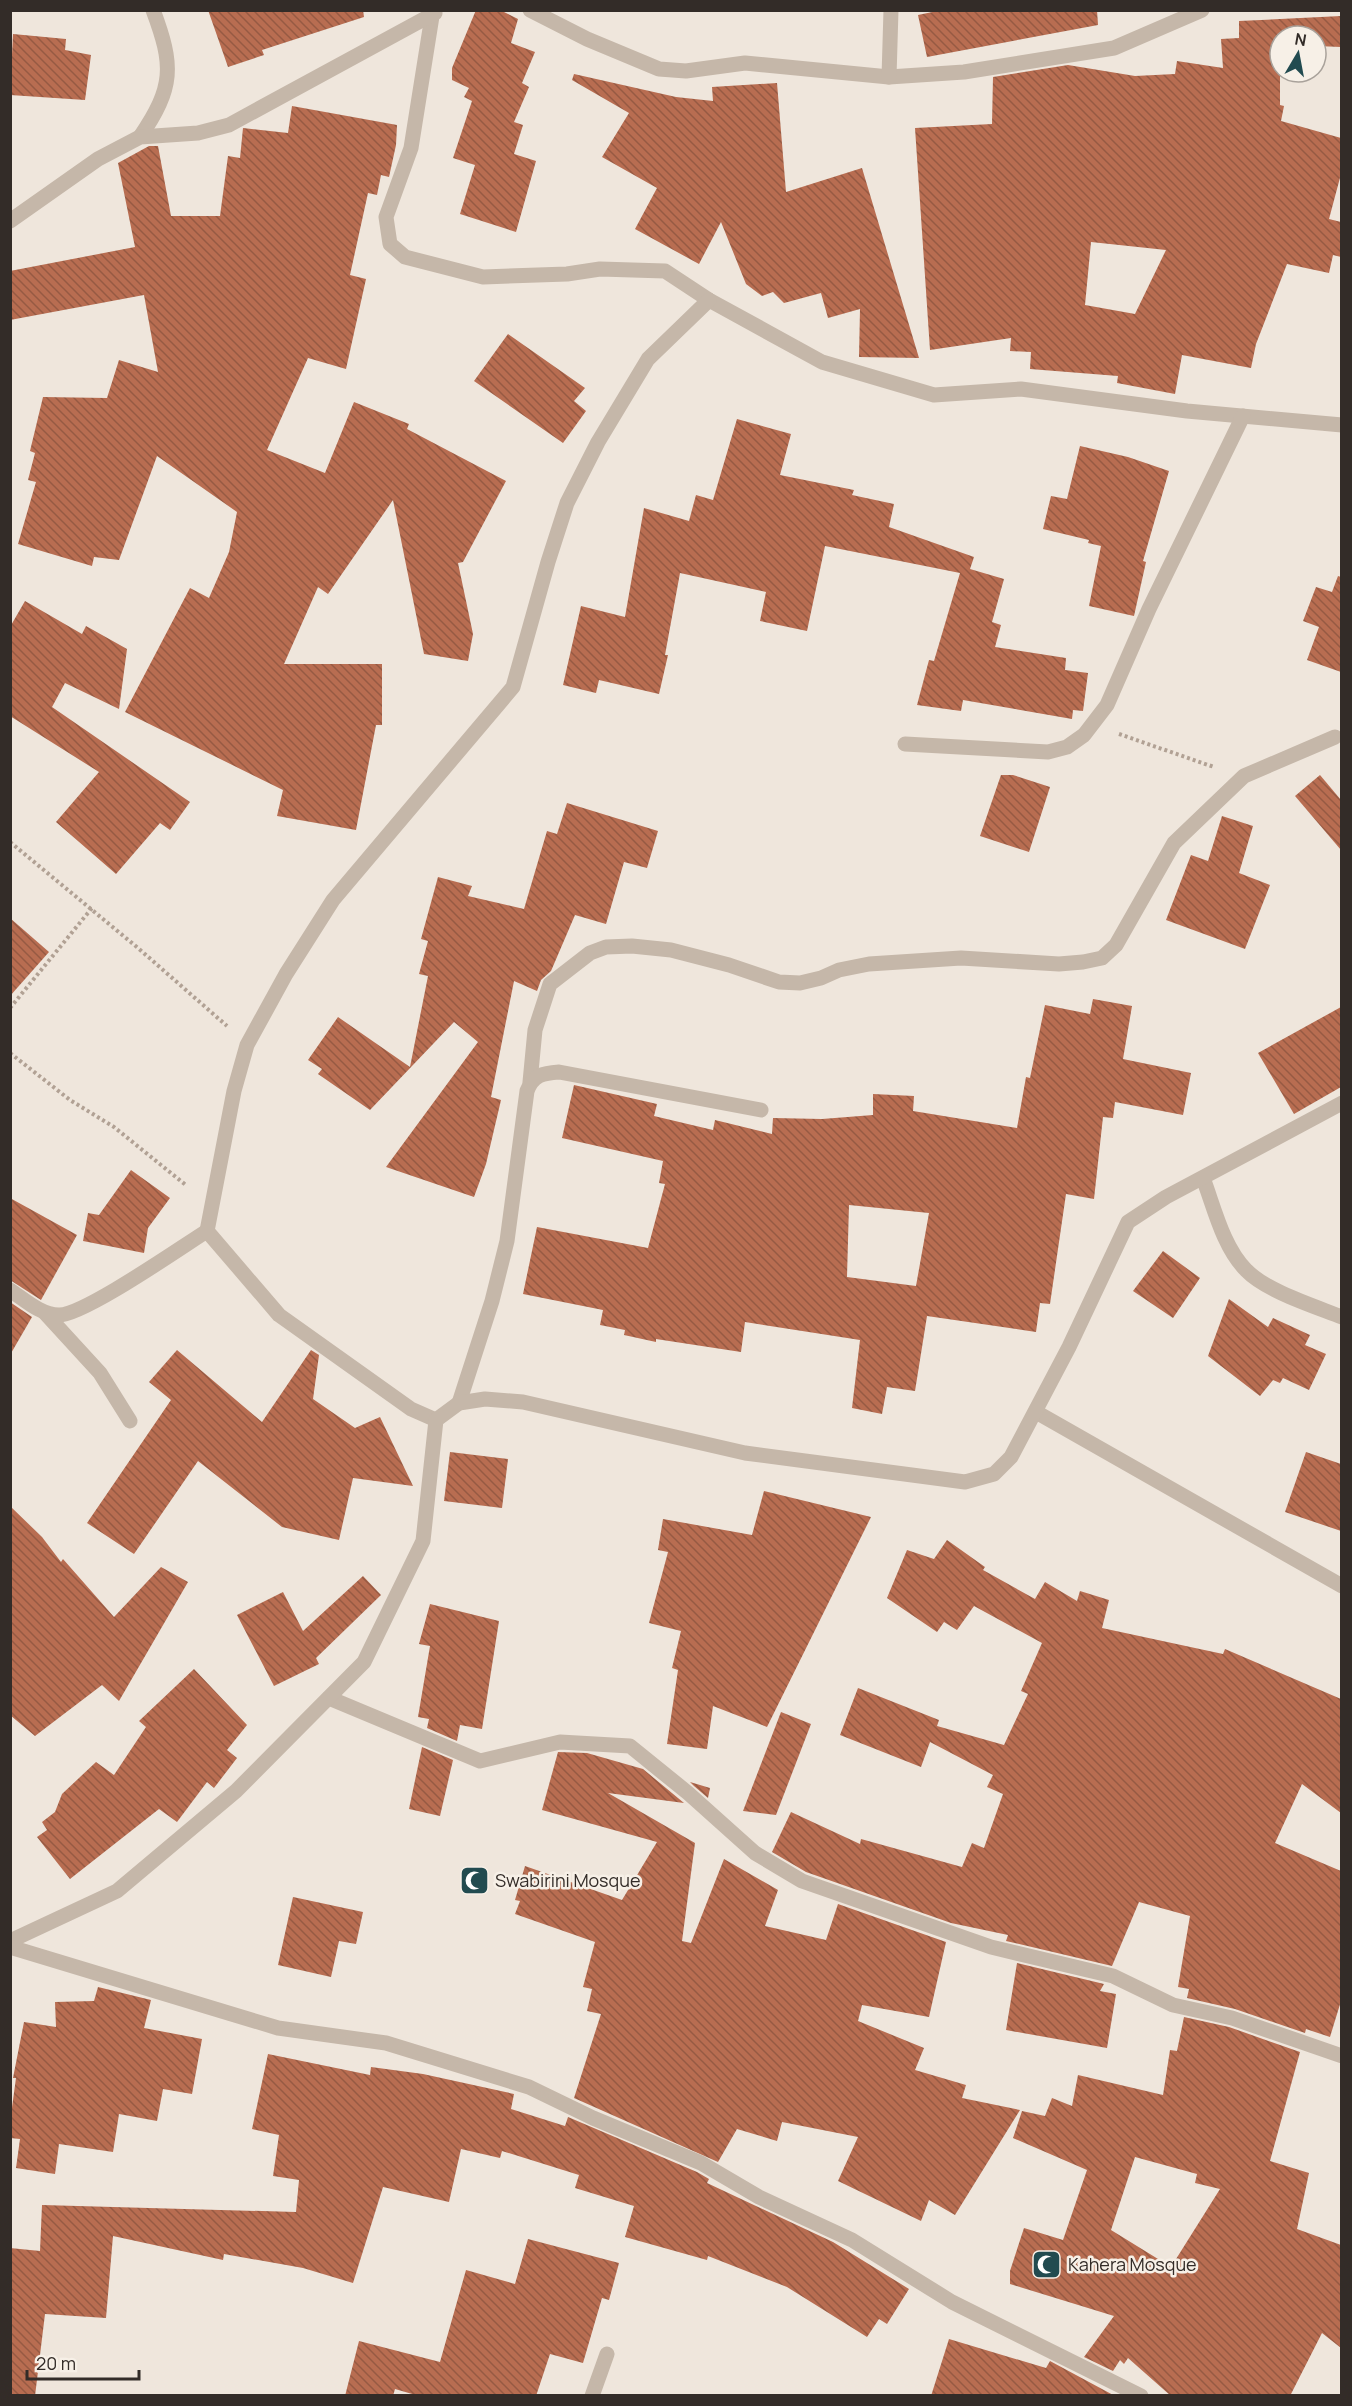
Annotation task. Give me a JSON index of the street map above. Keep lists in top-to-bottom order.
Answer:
{
  "places": {
    "mosque": ["Swabirini Mosque", "Kahera Mosque"]
  },
  "scale_bar": "20 m",
  "north": "top"
}
